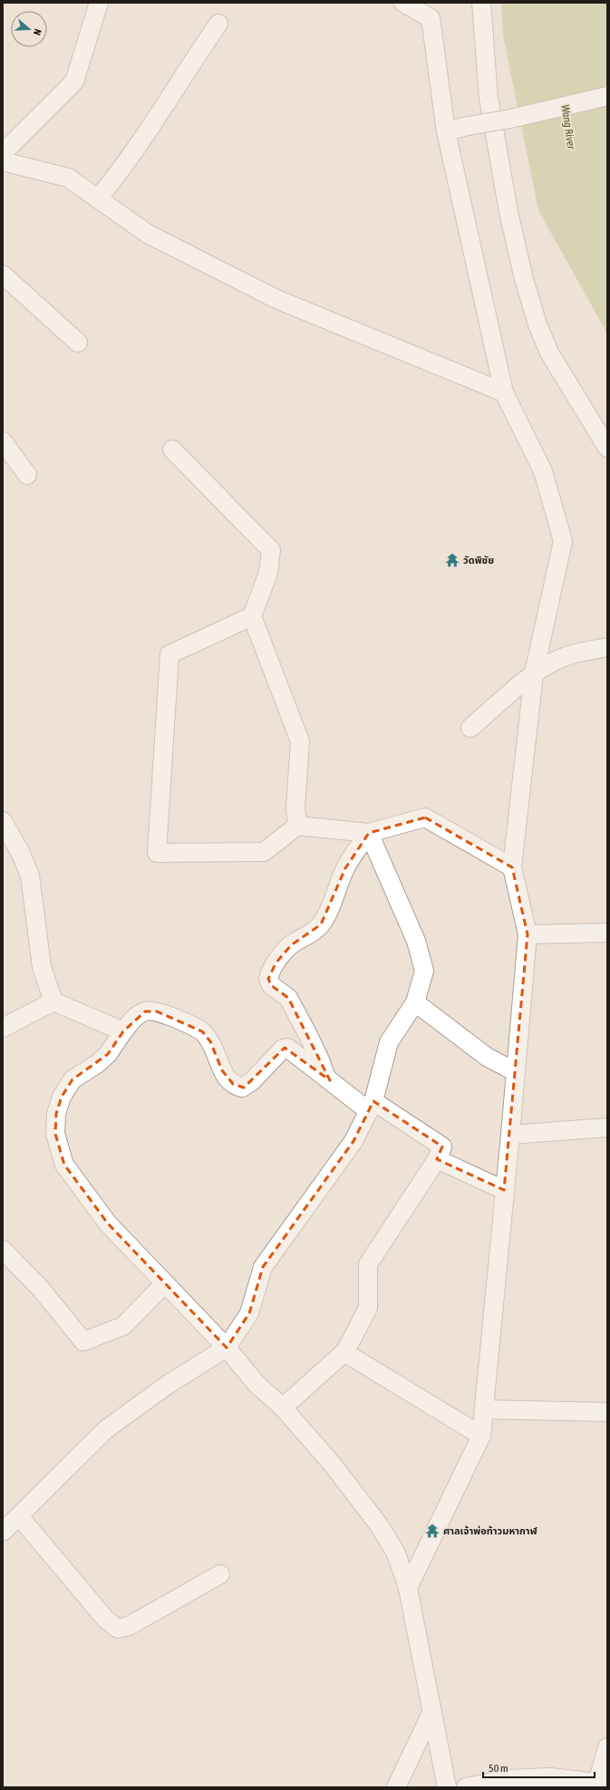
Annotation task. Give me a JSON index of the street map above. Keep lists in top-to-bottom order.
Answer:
{
  "water": ["Wang River"],
  "places": {
    "temple": ["วัดพิชัย", "ศาลเจ้าพ่อท้าวมหากาฬ"]
  },
  "scale_bar": "50 m",
  "north": "right"
}
